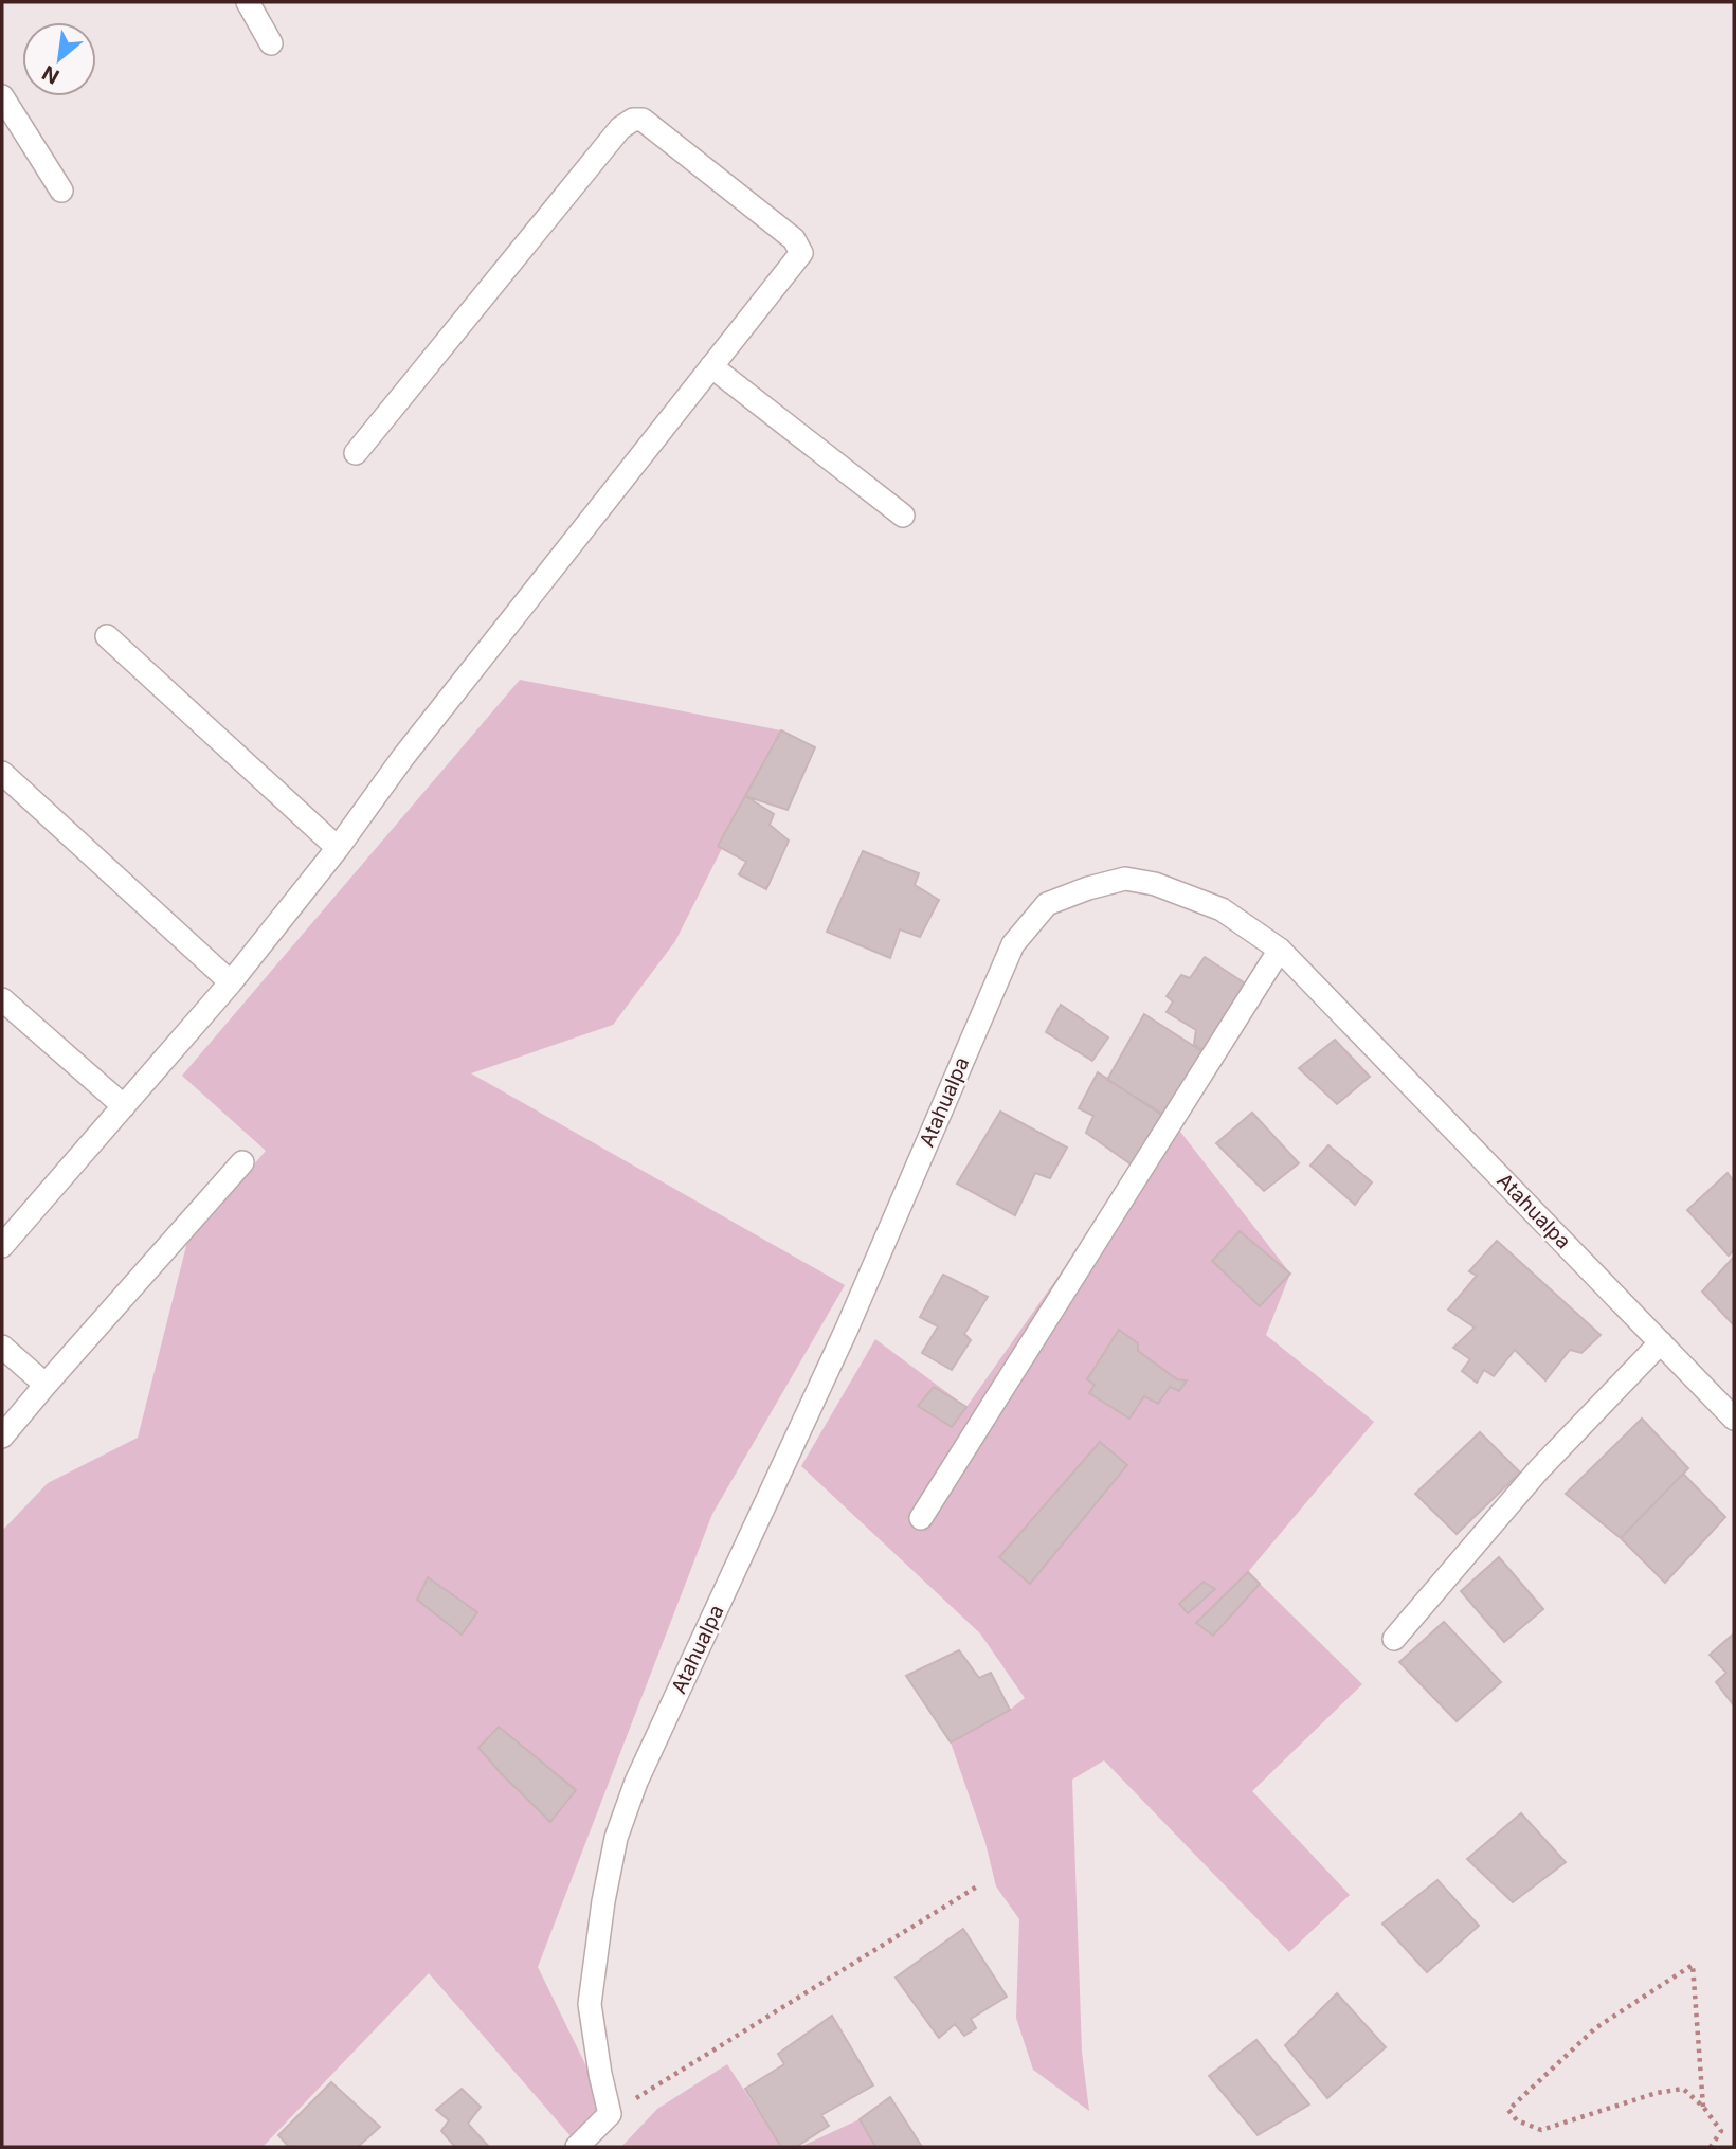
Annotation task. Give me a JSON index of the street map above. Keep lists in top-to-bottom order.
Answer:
{
  "streets": {
    "street": ["Atahualpa"]
  },
  "north": "bottom left"
}
